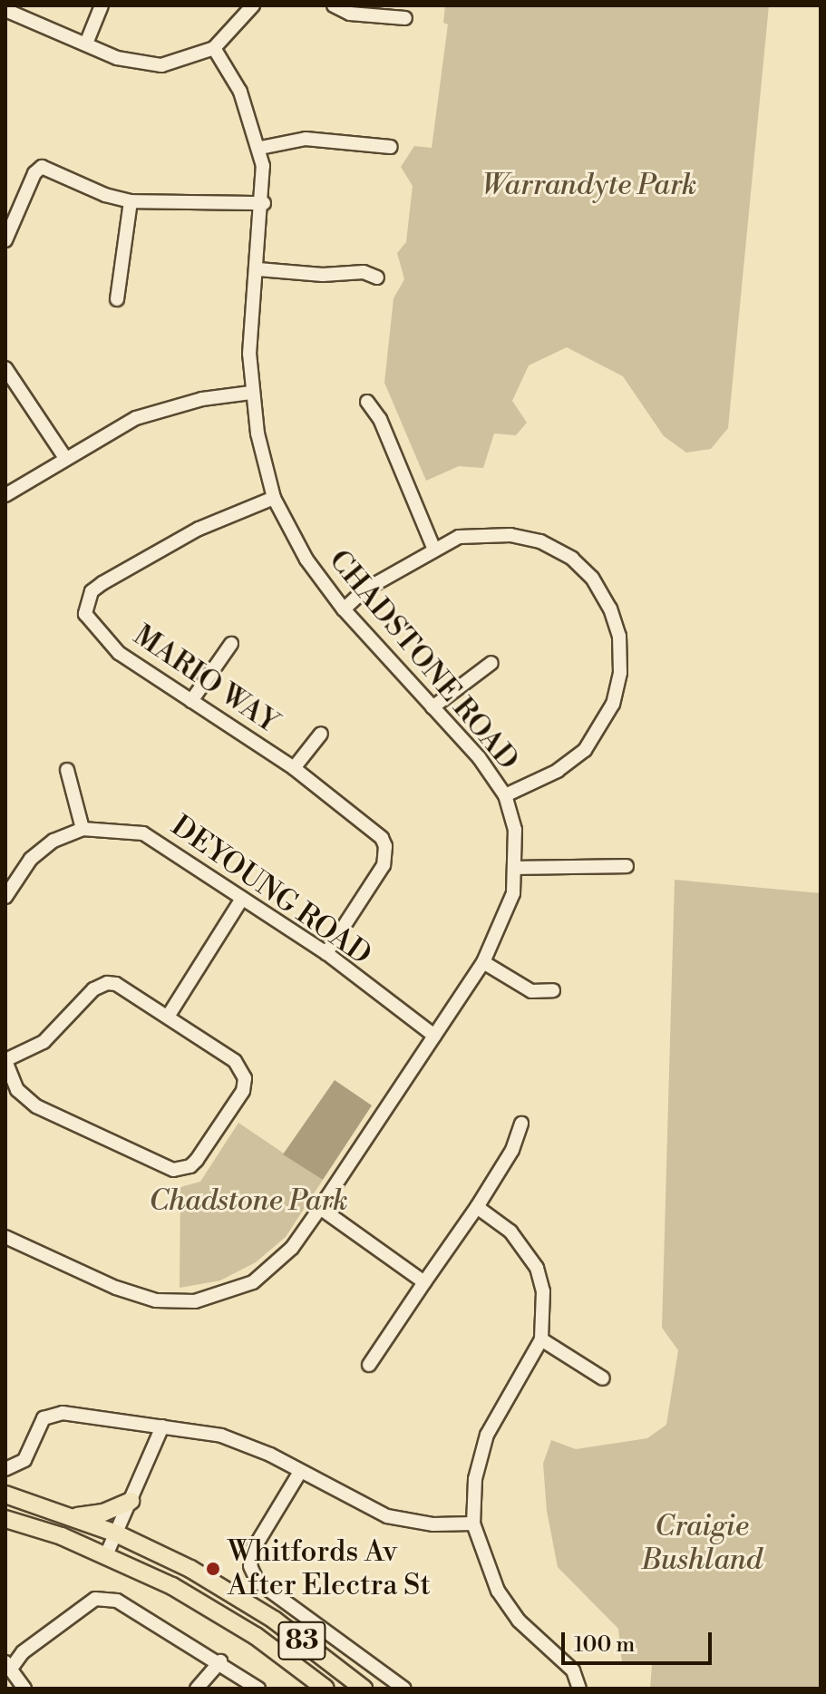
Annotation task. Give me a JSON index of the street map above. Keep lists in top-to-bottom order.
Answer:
{
  "streets": {
    "main road": ["83"],
    "street": ["CHADSTONE ROAD", "MARIO WAY", "DEYOUNG ROAD"]
  },
  "crossings": [
    ["CHADSTONE ROAD", "MARIO WAY"],
    ["CHADSTONE ROAD", "DEYOUNG ROAD"],
    ["MARIO WAY", "DEYOUNG ROAD"]
  ],
  "parks": ["Warrandyte Park", "Chadstone Park", "Craigie Bushland"],
  "places": ["Whitfords Av After Electra St"],
  "scale_bar": "100 m"
}
